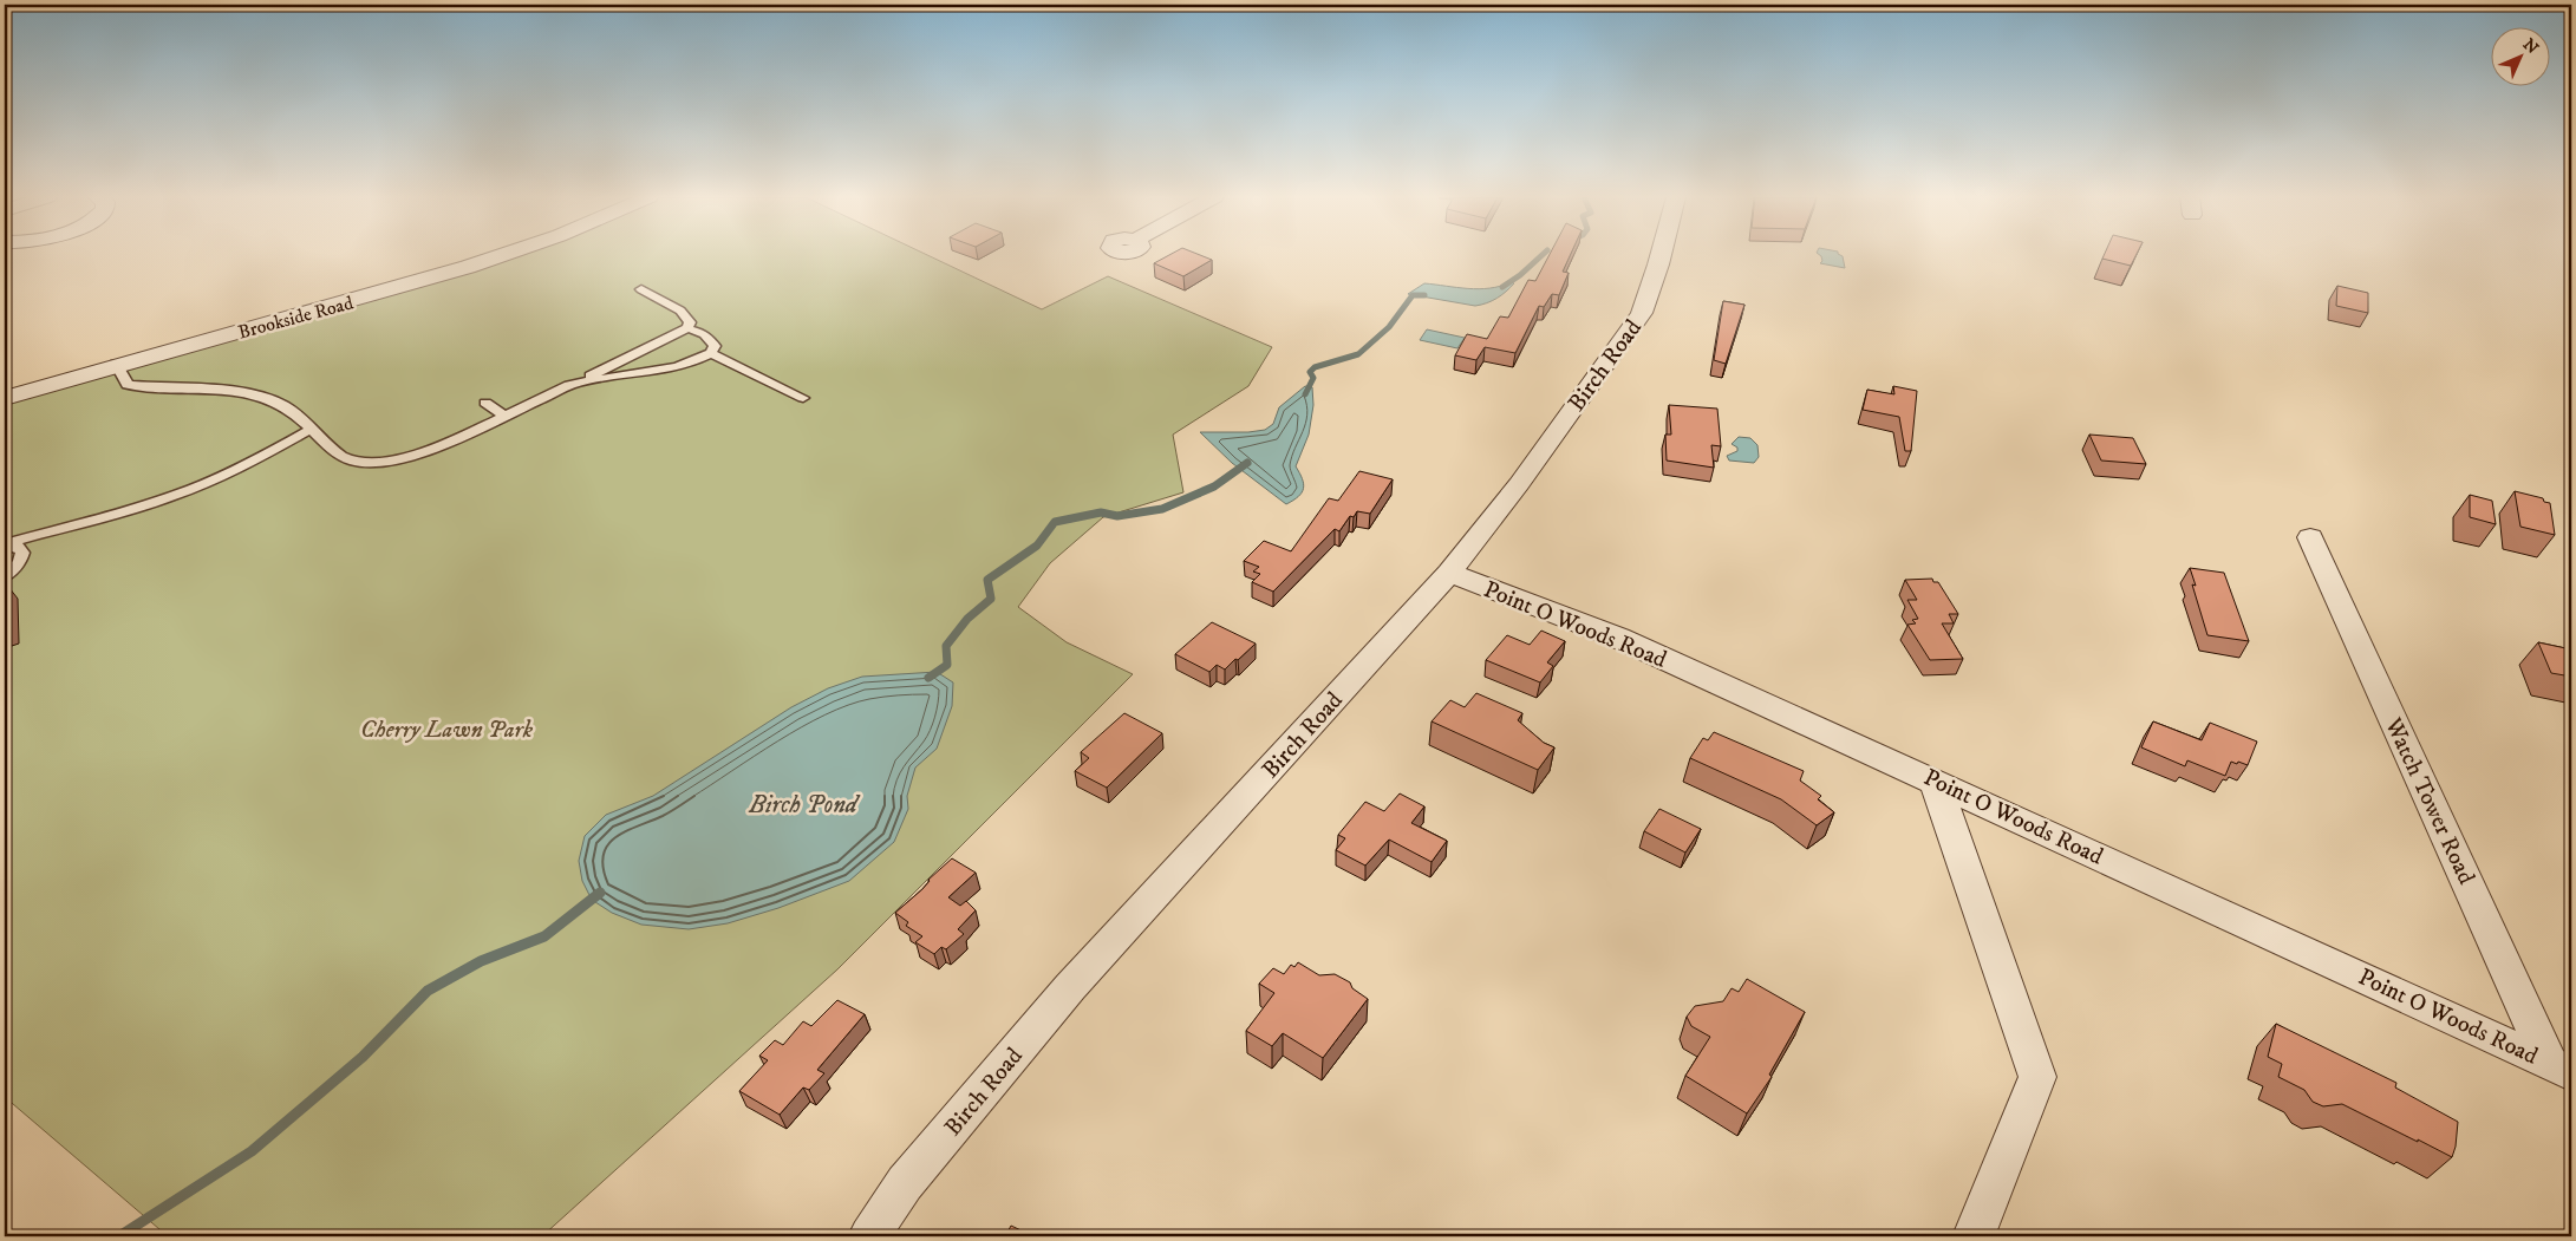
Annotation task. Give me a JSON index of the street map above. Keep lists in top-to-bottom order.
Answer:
{
  "streets": {
    "street": [
      "Brookside Road",
      "Birch Road",
      "Point O Woods Road",
      "Watch Tower Road"
    ]
  },
  "crossings": [
    ["Birch Road", "Point O Woods Road"],
    ["Point O Woods Road", "Watch Tower Road"]
  ],
  "water": ["Birch Pond"],
  "parks": ["Cherry Lawn Park"],
  "north": "top right"
}
